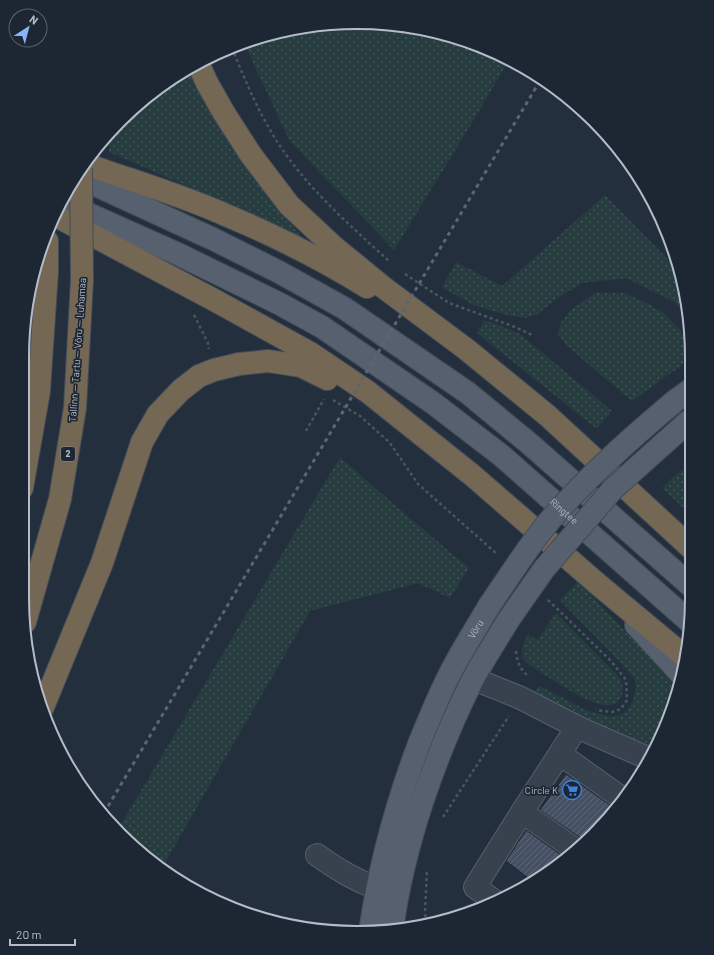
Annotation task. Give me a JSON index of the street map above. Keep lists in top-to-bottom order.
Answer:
{
  "streets": {
    "highway": ["Tallinn — Tartu — Võru — Luhamaa", "2"],
    "main road": ["Ringtee", "Võru"]
  },
  "places": {
    "supermarket": ["Circle K"]
  },
  "scale_bar": "20 m",
  "north": "top right"
}
